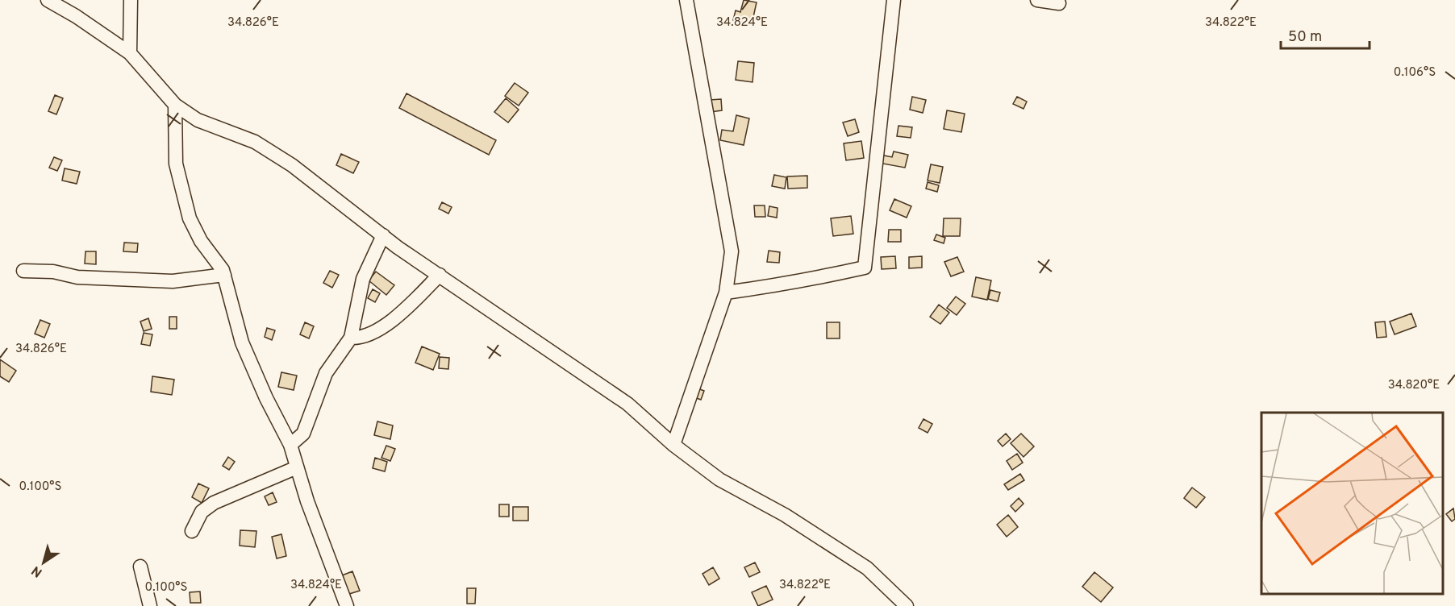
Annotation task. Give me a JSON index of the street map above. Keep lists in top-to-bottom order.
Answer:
{
  "scale_bar": "50 m",
  "north": "bottom left",
  "coordinates": [
    "34.822°E",
    "34.826°E",
    "34.824°E",
    "0.106°S",
    "34.820°E",
    "0.100°S"
  ]
}
